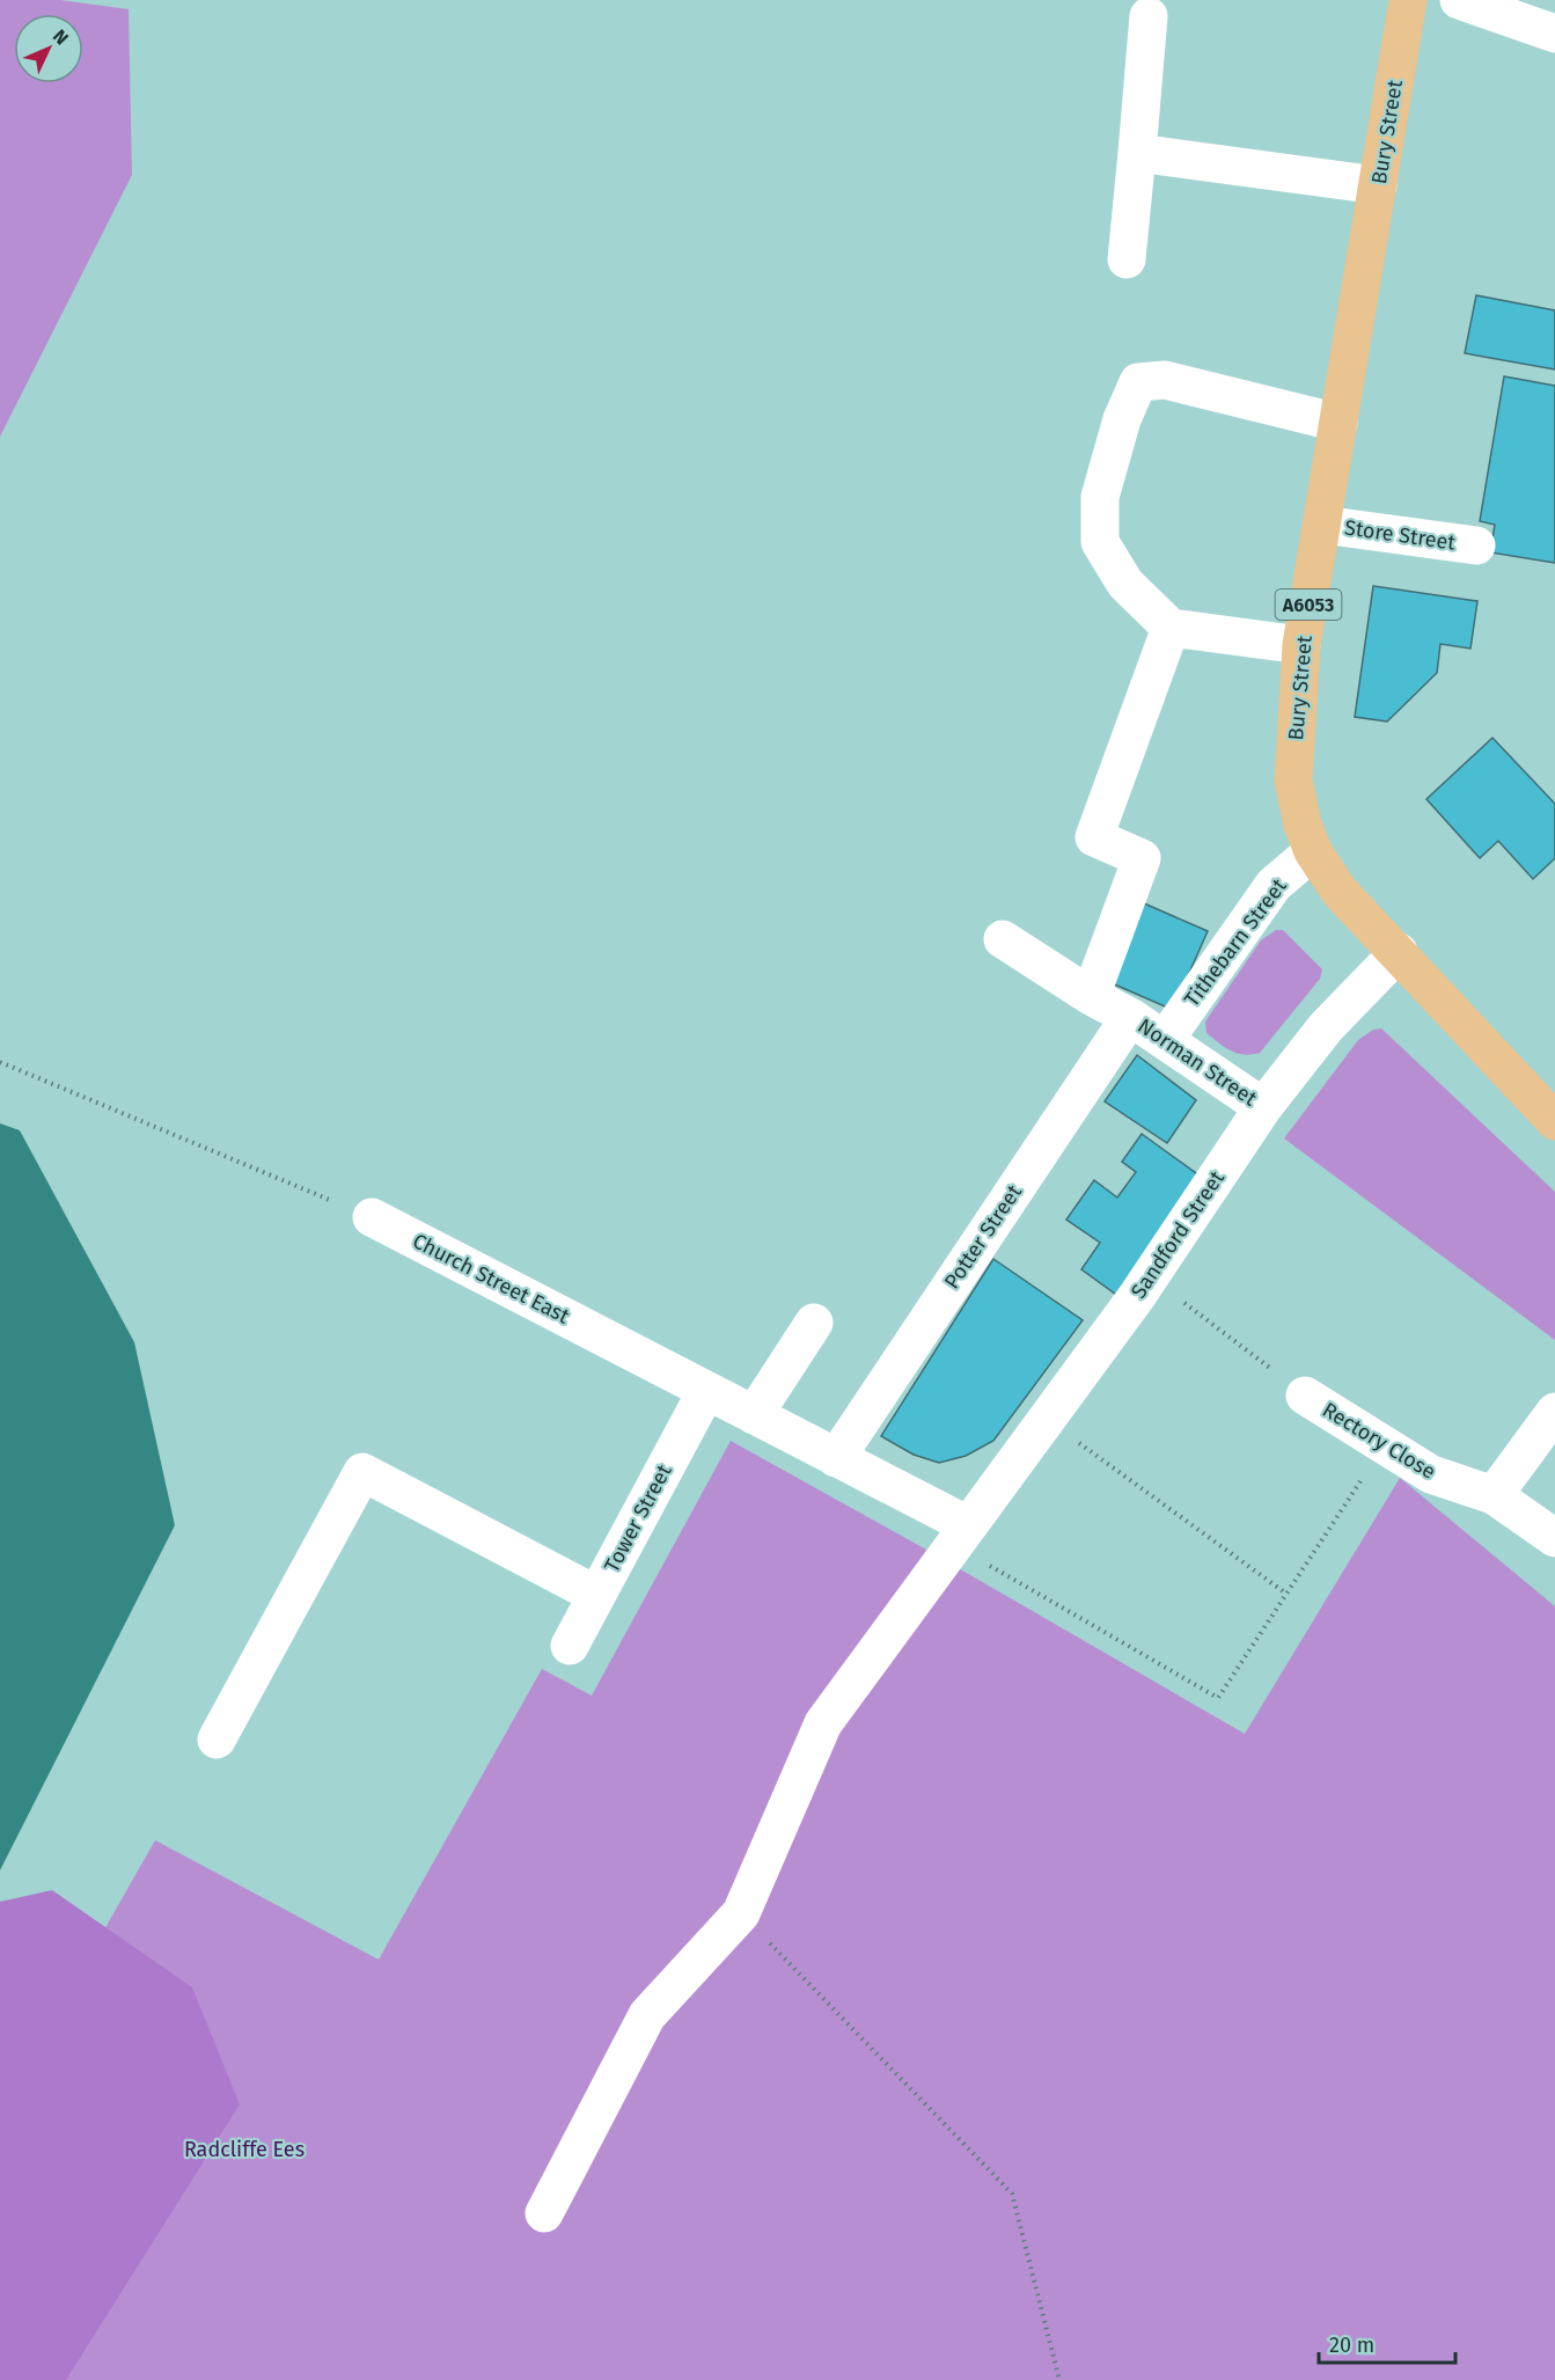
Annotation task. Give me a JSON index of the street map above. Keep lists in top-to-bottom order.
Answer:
{
  "streets": {
    "main road": ["Bury Street", "A6053"],
    "street": [
      "Store Street",
      "Tithebarn Street",
      "Norman Street",
      "Sandford Street",
      "Potter Street",
      "Church Street East",
      "Rectory Close",
      "Tower Street"
    ]
  },
  "crossings": [
    ["Bury Street", "Store Street"],
    ["Bury Street", "Tithebarn Street"],
    ["Bury Street", "Sandford Street"],
    ["Tithebarn Street", "Norman Street"],
    ["Norman Street", "Sandford Street"],
    ["Norman Street", "Potter Street"],
    ["Sandford Street", "Church Street East"],
    ["Potter Street", "Church Street East"],
    ["Church Street East", "Tower Street"]
  ],
  "parks": ["Radcliffe Ees"],
  "scale_bar": "20 m",
  "north": "top right"
}
